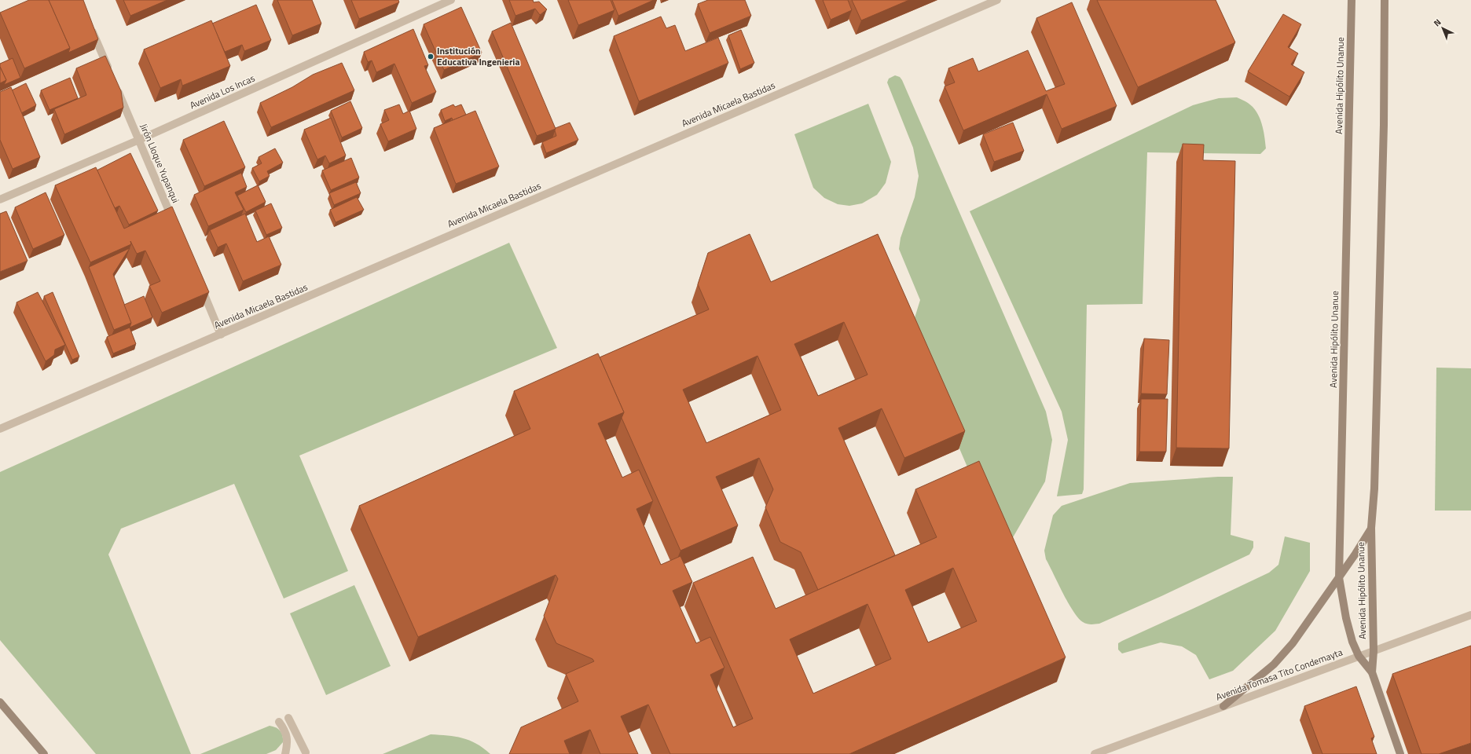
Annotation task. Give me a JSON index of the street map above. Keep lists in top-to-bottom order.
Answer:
{
  "streets": {
    "street": [
      "Avenida Hipólito Unanue",
      "Avenida Los Incas",
      "Avenida Micaela Bastidas",
      "Jirón Lloque Yupanqui",
      "Avenida Tomasa Tito Condemayta"
    ]
  },
  "crossings": [
    ["Avenida Hipólito Unanue", "Avenida Tomasa Tito Condemayta"],
    ["Avenida Los Incas", "Jirón Lloque Yupanqui"]
  ],
  "places": ["Institución Educativa Ingenieria"],
  "north": "top left"
}
